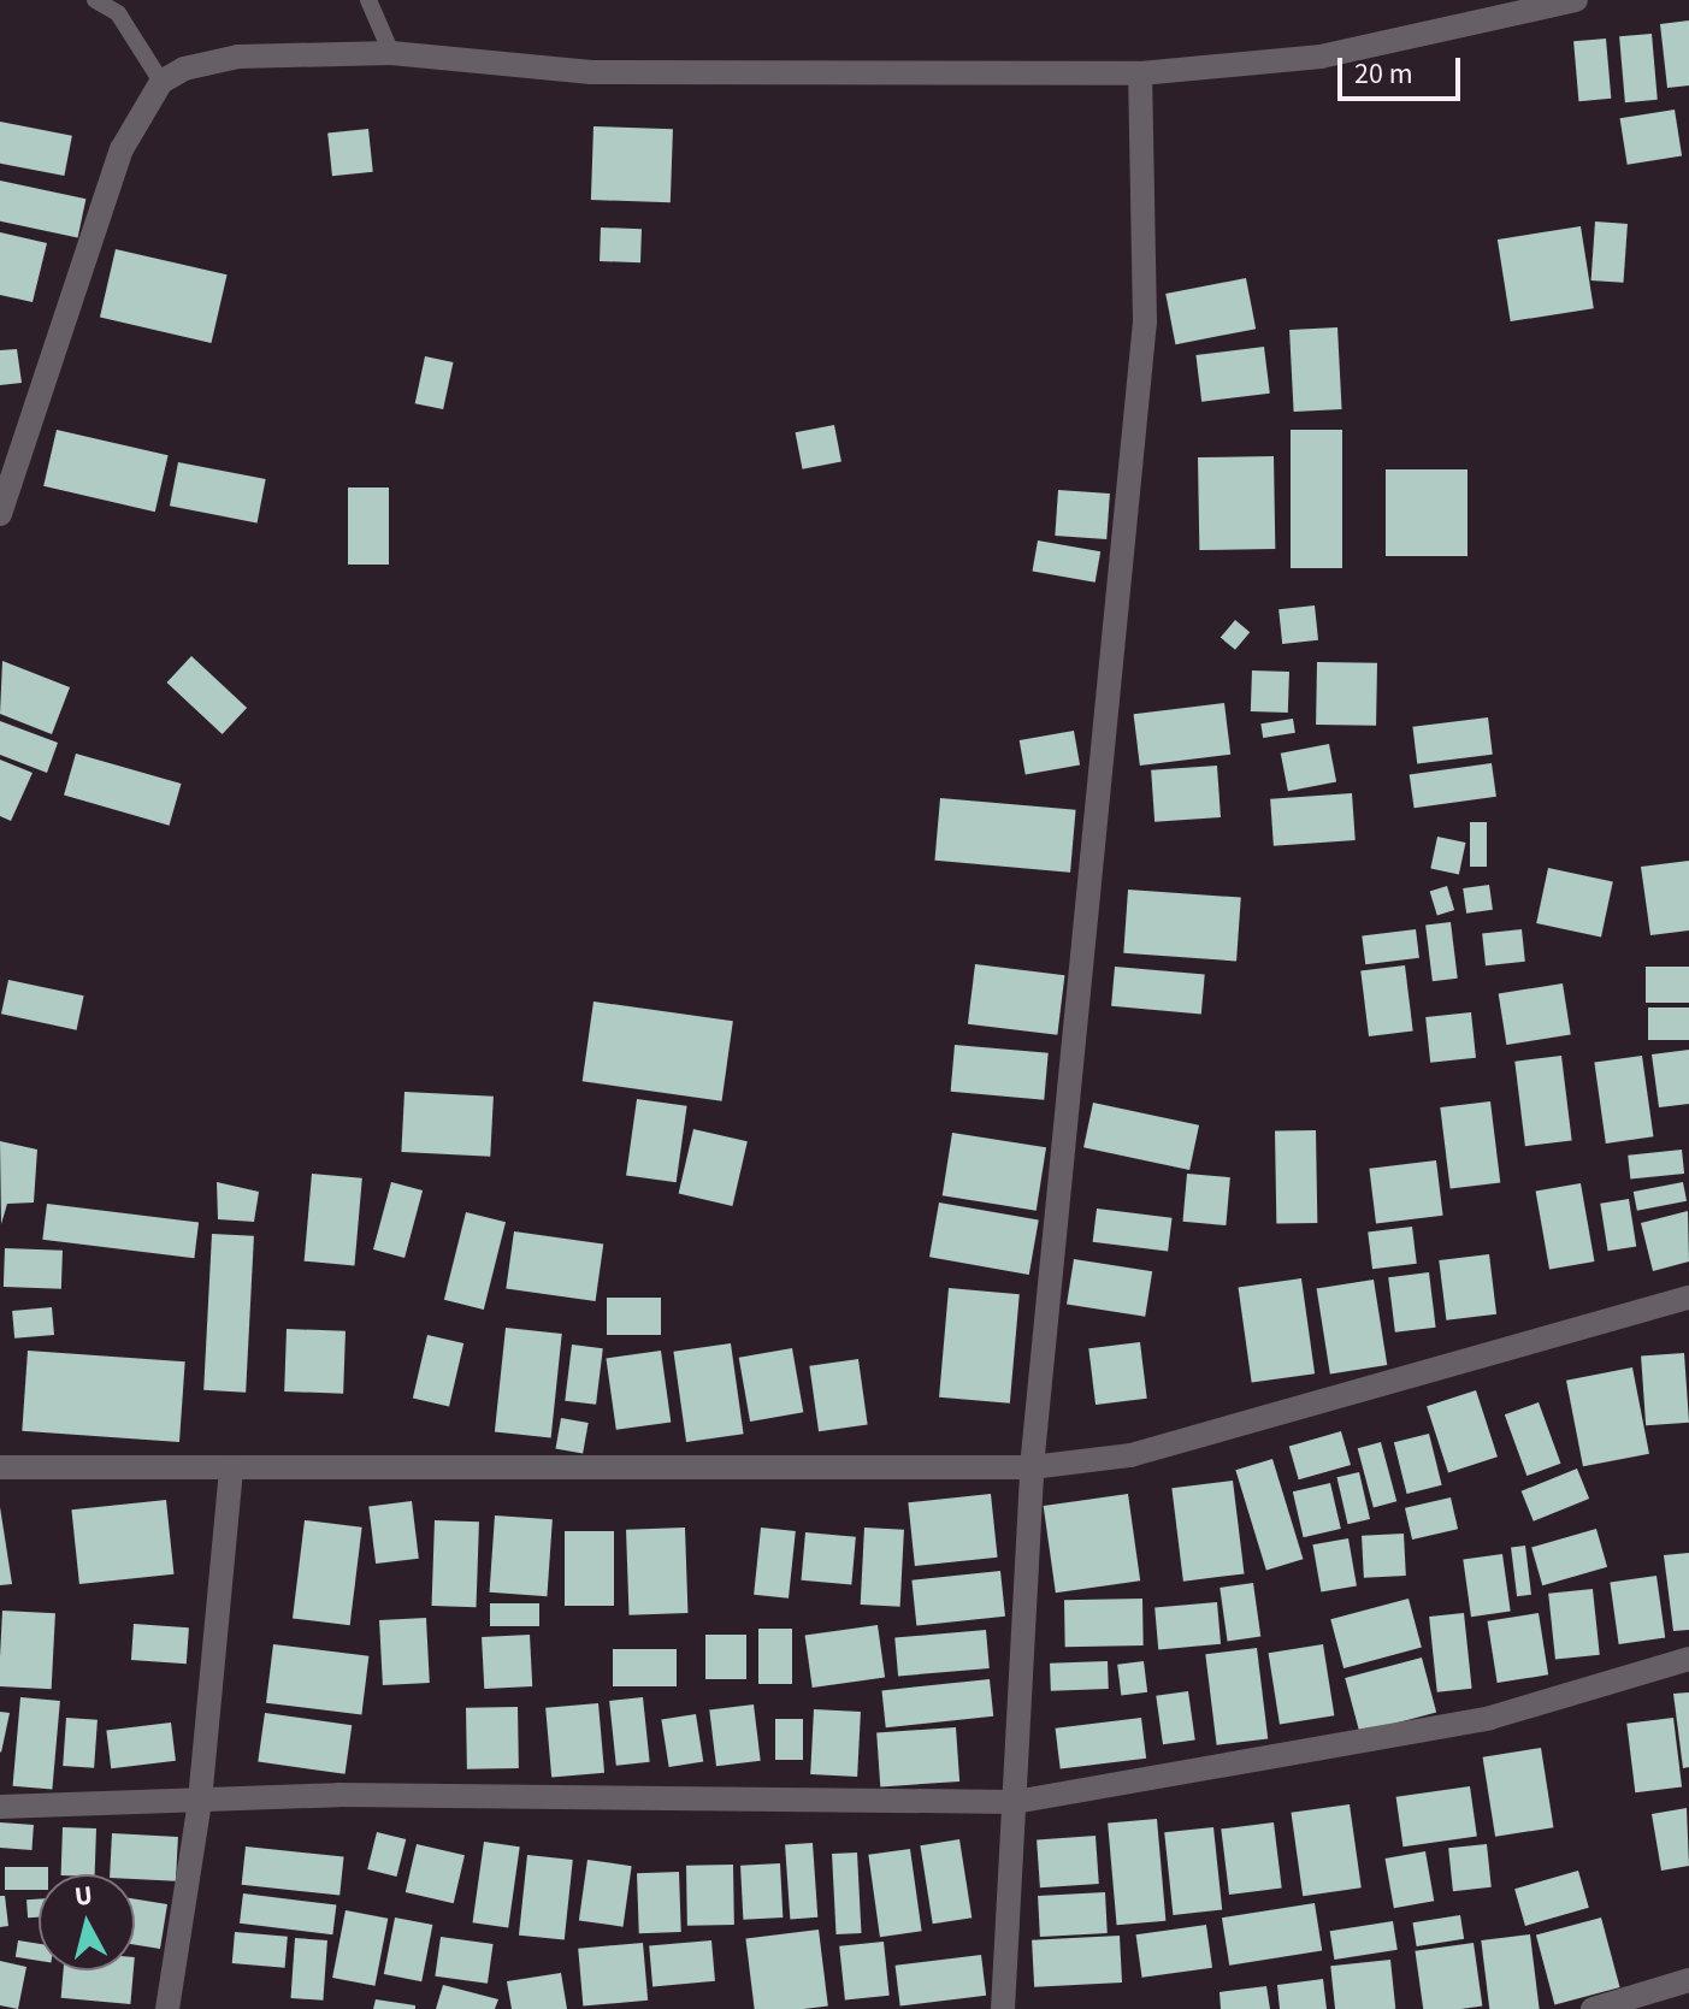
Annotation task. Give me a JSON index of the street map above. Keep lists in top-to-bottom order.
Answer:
{
  "scale_bar": "20 m",
  "north": "top"
}
